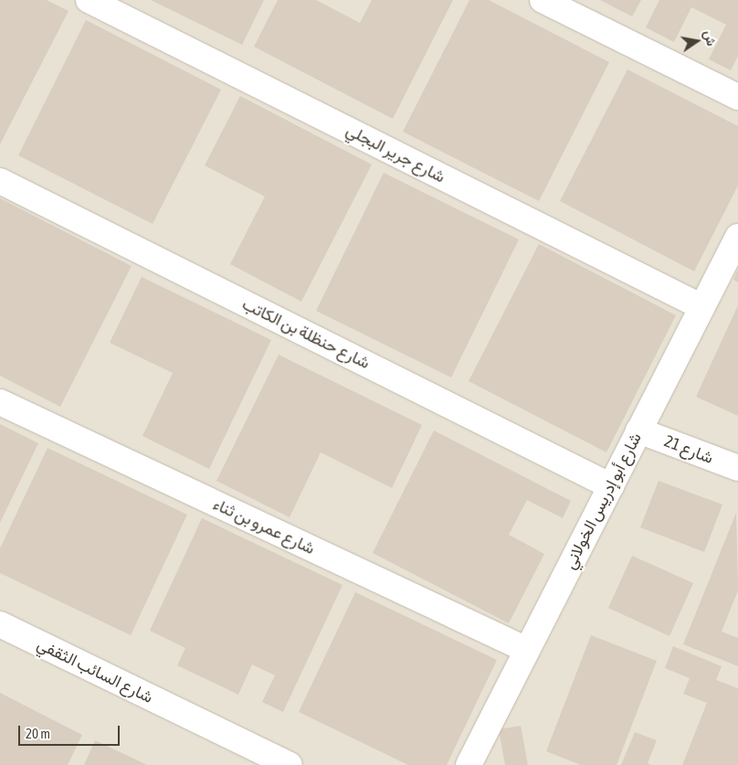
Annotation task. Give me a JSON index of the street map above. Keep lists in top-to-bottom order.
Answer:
{
  "streets": {
    "street": [
      "شارع جرير البجلي",
      "شارع حنظلة بن الكاتب",
      "شارع 21",
      "شارع أبو إدريس الخولاني",
      "شارع عمرو بن ثناء",
      "شارع السائب الثقفي"
    ]
  },
  "crossings": [
    ["شارع جرير البجلي", "شارع أبو إدريس الخولاني"],
    ["شارع حنظلة بن الكاتب", "شارع أبو إدريس الخولاني"],
    ["شارع 21", "شارع أبو إدريس الخولاني"],
    ["شارع أبو إدريس الخولاني", "شارع عمرو بن ثناء"]
  ],
  "scale_bar": "20 m",
  "north": "right"
}
